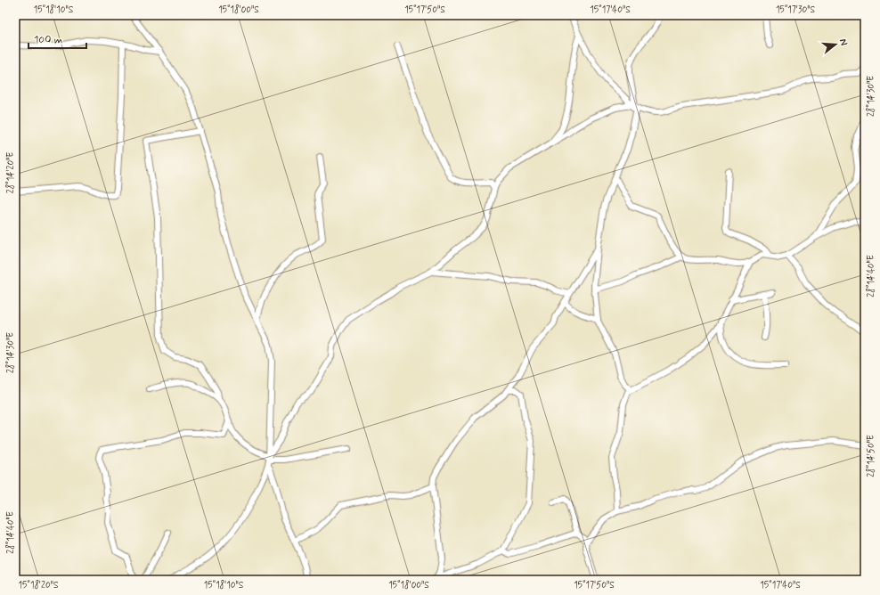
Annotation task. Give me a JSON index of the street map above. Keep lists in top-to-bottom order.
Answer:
{
  "scale_bar": "100 m",
  "north": "right",
  "coordinates": [
    "15°18'10\"S",
    "15°18'00\"S",
    "15°17'50\"S",
    "15°17'40\"S",
    "15°17'30\"S",
    "28°14'30\"E",
    "28°14'20\"E",
    "28°14'40\"E",
    "28°14'50\"E",
    "15°18'20\"S"
  ]
}
